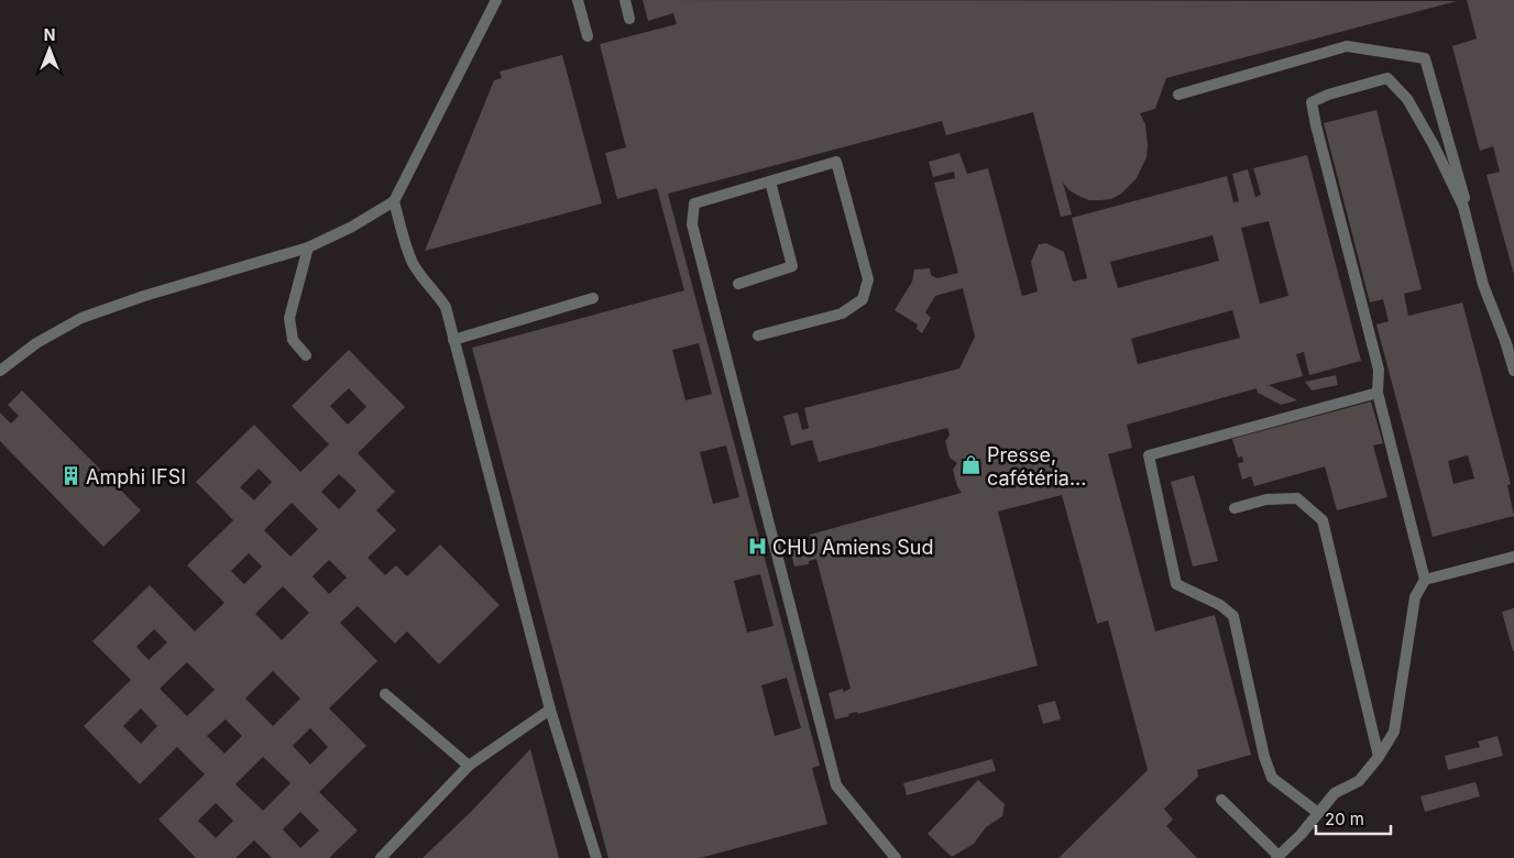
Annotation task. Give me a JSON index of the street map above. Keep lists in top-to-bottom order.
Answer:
{
  "places": {
    "shop": ["Presse, cafétéria..."],
    "building": ["Amphi IFSI"],
    "hospital": ["CHU Amiens Sud"]
  },
  "scale_bar": "20 m",
  "north": "top"
}
